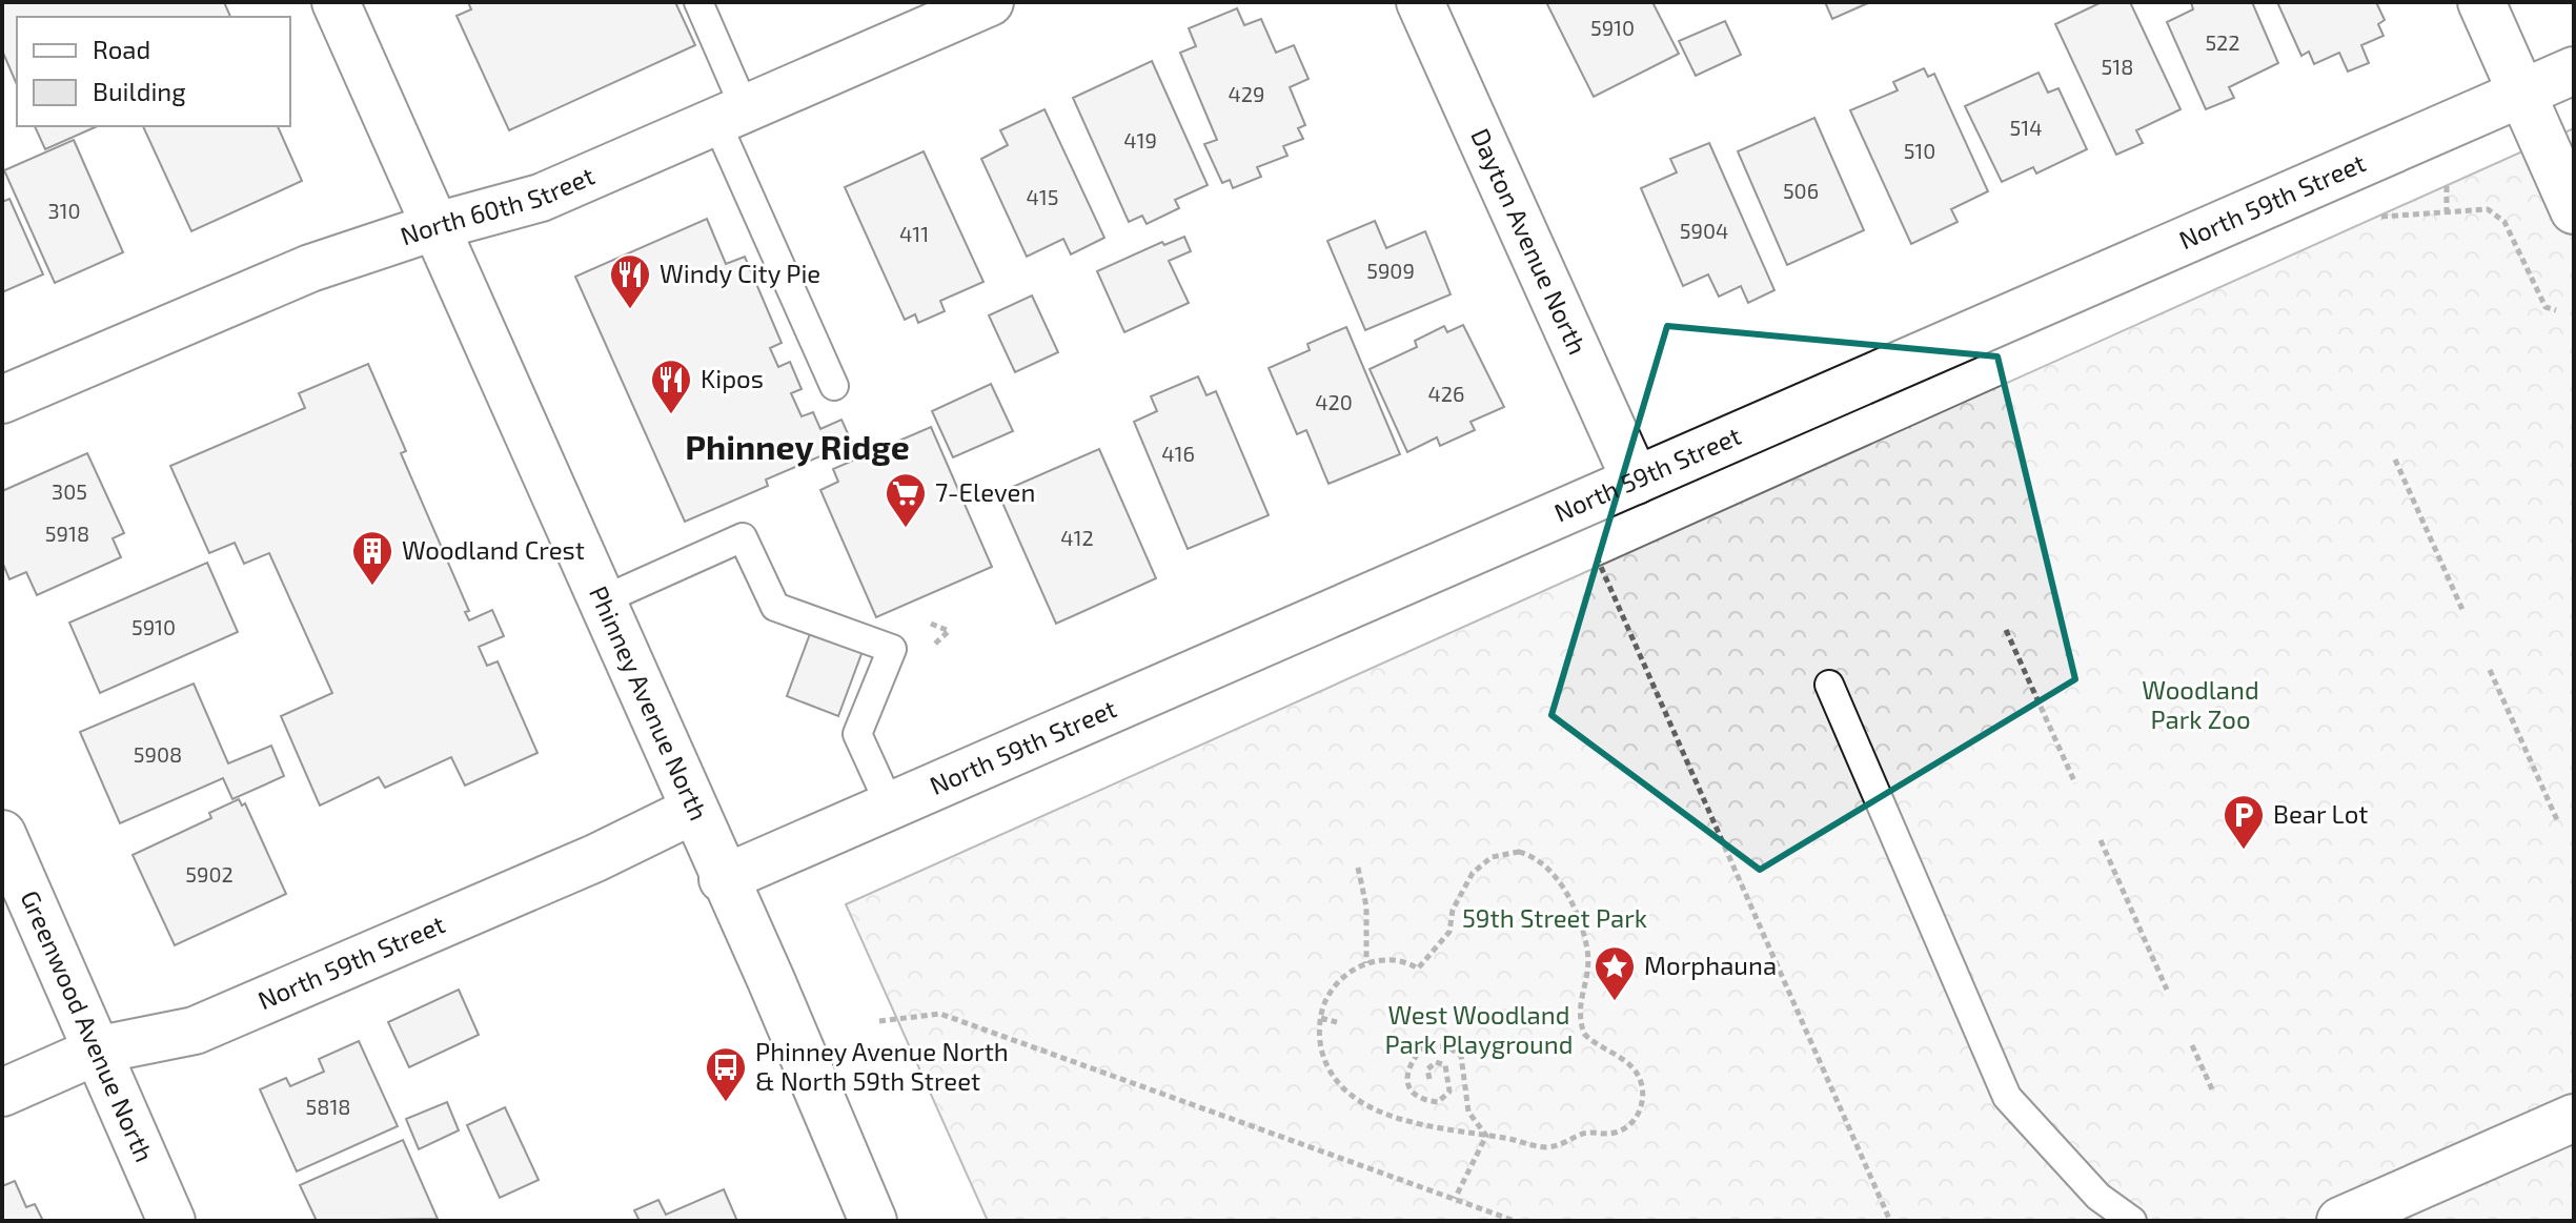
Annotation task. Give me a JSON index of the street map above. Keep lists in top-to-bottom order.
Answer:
{
  "streets": {
    "street": [
      "North 59th Street",
      "North 60th Street",
      "Dayton Avenue North",
      "Phinney Avenue North",
      "Greenwood Avenue North"
    ]
  },
  "crossings": [
    ["North 59th Street", "Dayton Avenue North"],
    ["North 59th Street", "Phinney Avenue North"],
    ["North 59th Street", "Greenwood Avenue North"],
    ["North 60th Street", "Phinney Avenue North"]
  ],
  "districts": ["Phinney Ridge"],
  "parks": ["Woodland Park Zoo", "59th Street Park", "West Woodland Park Playground"],
  "places": {
    "restaurant": ["Windy City Pie", "Kipos"],
    "supermarket": ["7-Eleven"],
    "building": ["Woodland Crest"],
    "parking": ["Bear Lot"],
    "place": ["Morphauna"],
    "bus stop": ["Phinney Avenue North & North 59th Street"]
  },
  "house_numbers": [
    "5910",
    "522",
    "518",
    "429",
    "514",
    "419",
    "510",
    "506",
    "415",
    "310",
    "5904",
    "411",
    "5909",
    "426",
    "420",
    "416",
    "305",
    "5918",
    "412",
    "5910",
    "5908",
    "5902",
    "5818"
  ],
  "legend": ["Road", "Building"]
}
